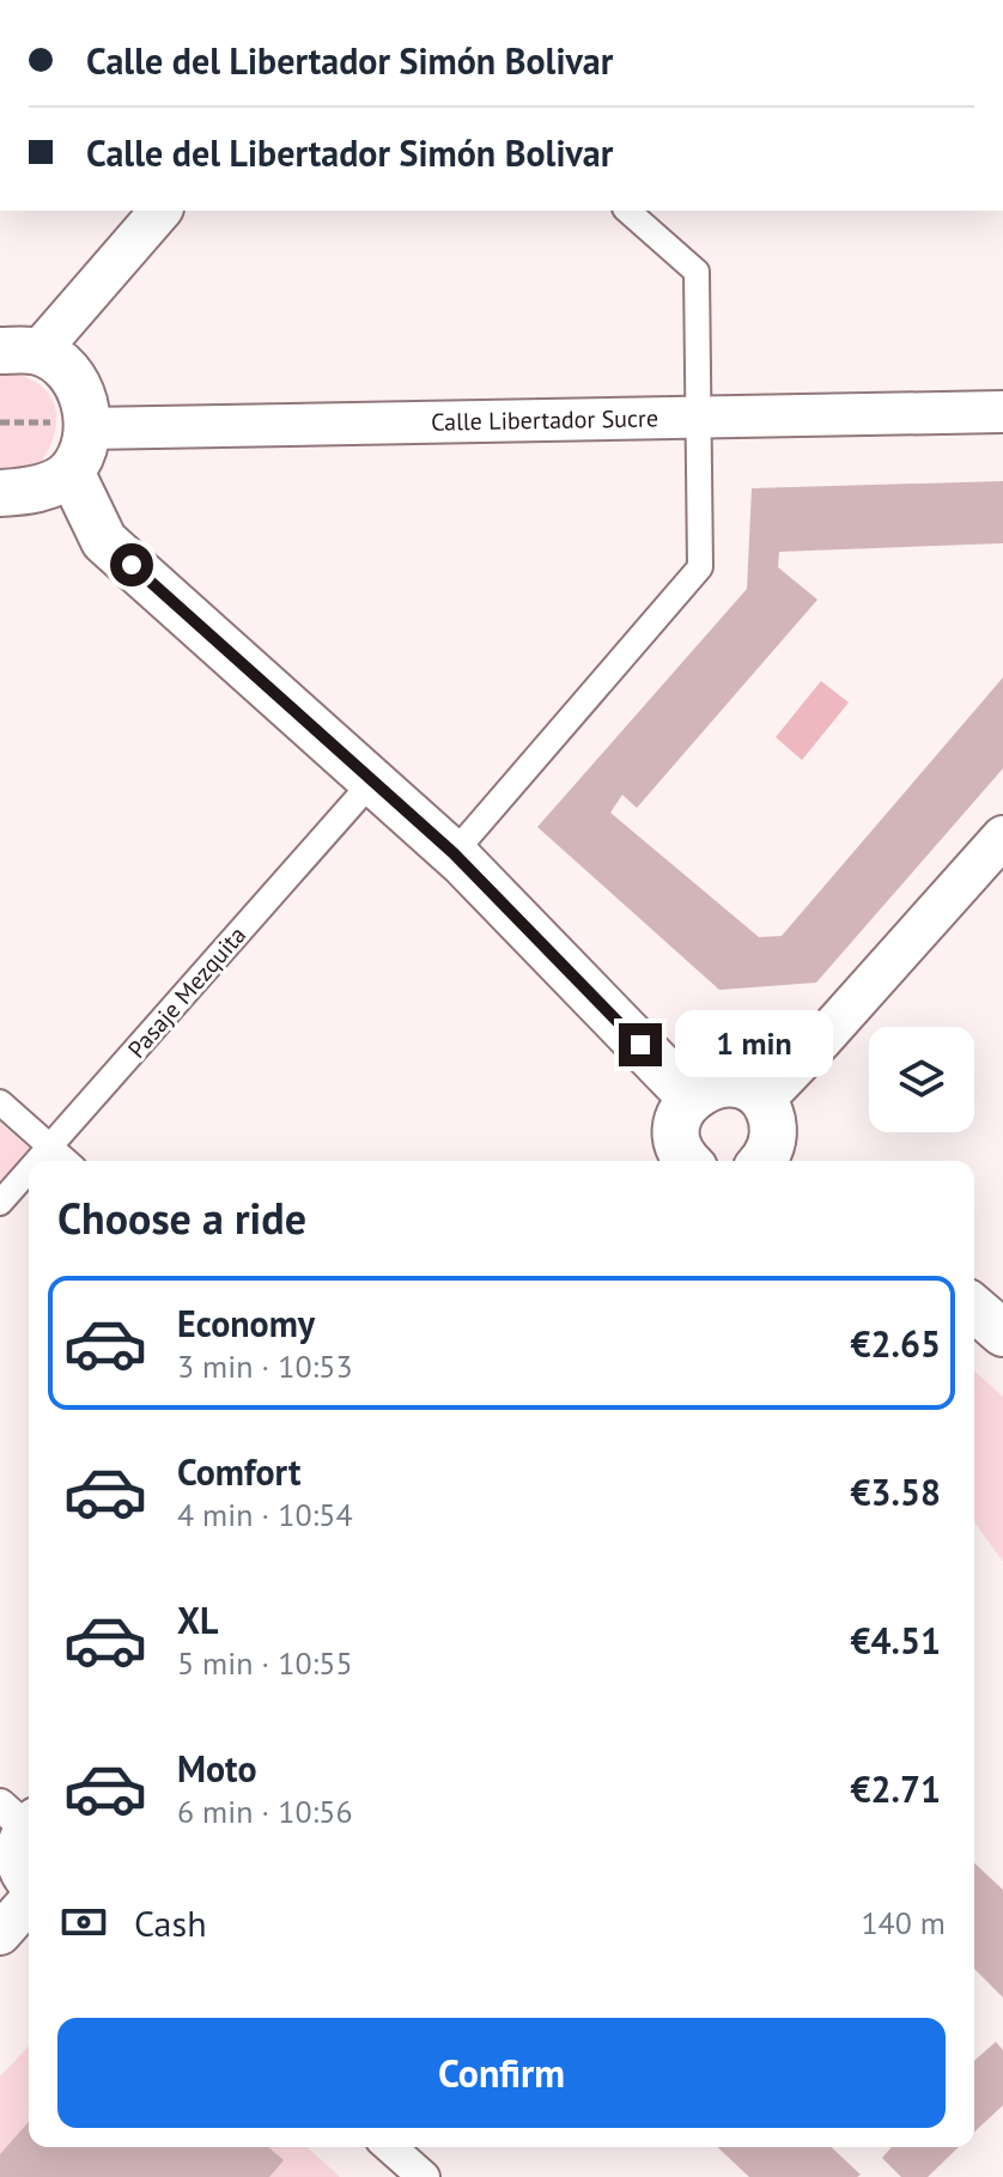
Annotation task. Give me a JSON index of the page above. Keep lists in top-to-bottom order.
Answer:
{
  "streets": {
    "street": ["Calle Libertador Sucre", "Pasaje Mezquita"]
  },
  "page": {
    "banner": ["Calle del Libertador Simón Bolivar", "Calle del Libertador Simón Bolivar"],
    "bubble": "1 min",
    "heading": "Choose a ride",
    "list": [
      {
        "name": "Economy",
        "note": "3 min · 10:53",
        "value": "€2.65"
      },
      {
        "name": "Comfort",
        "note": "4 min · 10:54",
        "value": "€3.58"
      },
      {
        "name": "XL",
        "note": "5 min · 10:55",
        "value": "€4.51"
      },
      {
        "name": "Moto",
        "note": "6 min · 10:56",
        "value": "€2.71"
      }
    ],
    "pay": ["Cash", "140 m"],
    "buttons": "Confirm"
  }
}
